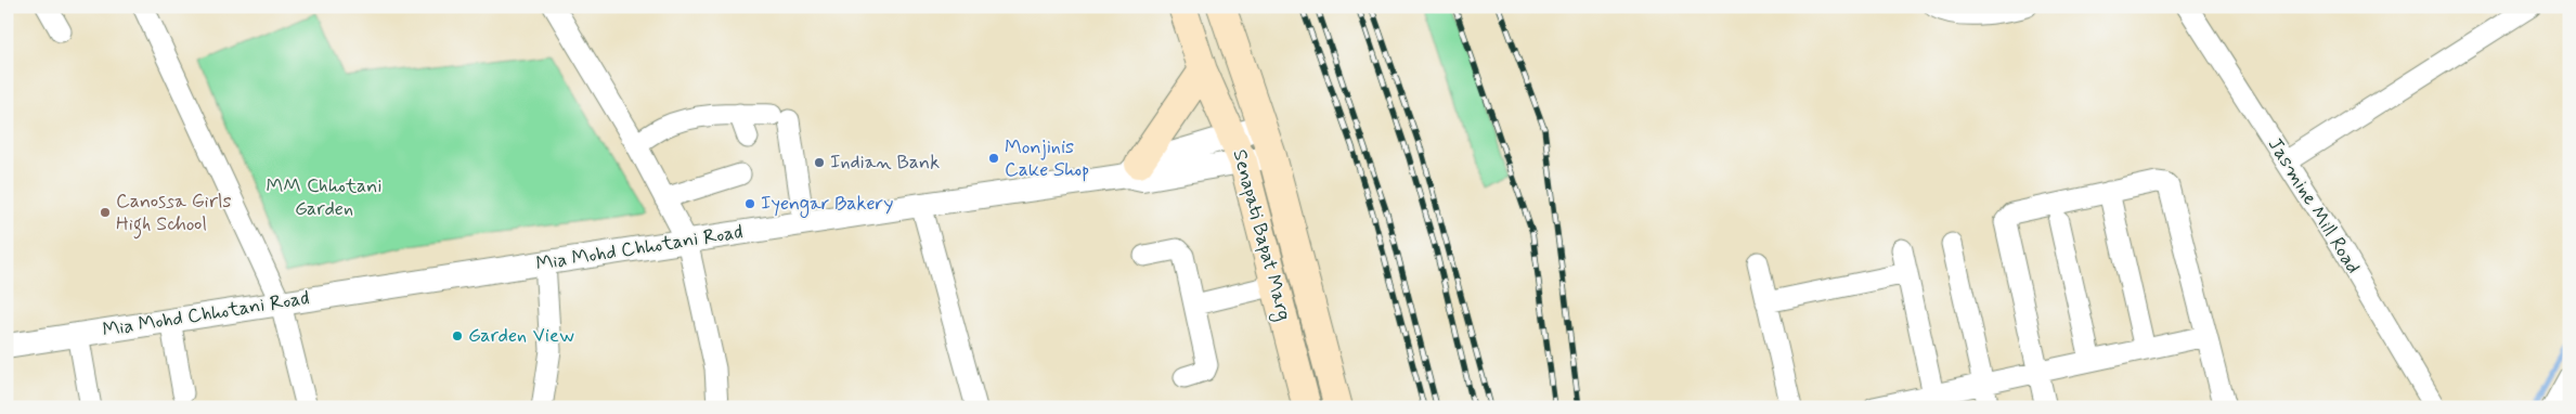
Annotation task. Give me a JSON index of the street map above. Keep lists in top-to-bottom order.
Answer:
{
  "streets": {
    "main road": ["Senapati Bapat Marg"],
    "street": ["Jasmine Mill Road", "Mia Mohd Chhotani Road"]
  },
  "crossings": [
    ["Senapati Bapat Marg", "Mia Mohd Chhotani Road"]
  ],
  "parks": ["MM Chhotani Garden"],
  "places": [
    "Monjinis Cake Shop",
    "Indian Bank",
    "Iyengar Bakery",
    "Canossa Girls High School",
    "Garden View"
  ]
}
